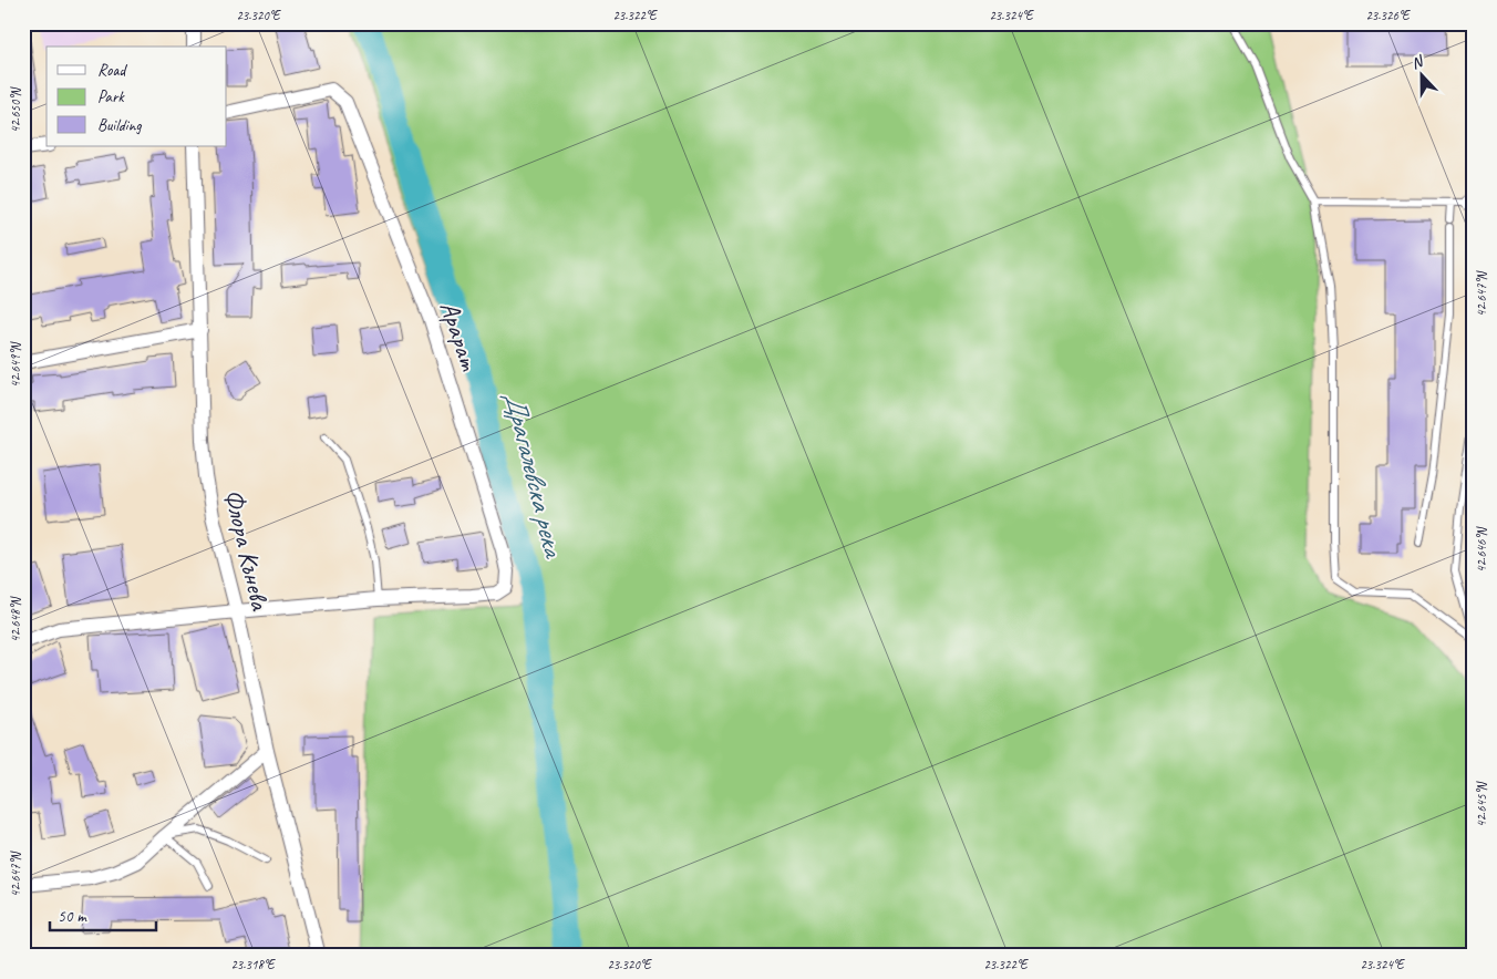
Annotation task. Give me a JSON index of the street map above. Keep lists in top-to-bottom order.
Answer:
{
  "streets": {
    "street": ["Арарат", "Флора Кънева"]
  },
  "water": ["Драгалевска река"],
  "legend": ["Road", "Park", "Building"],
  "scale_bar": "50 m",
  "north": "top",
  "coordinates": [
    "23.320°E",
    "23.322°E",
    "23.324°E",
    "23.326°E",
    "42.650°N",
    "42.647°N",
    "42.649°N",
    "42.646°N",
    "42.648°N",
    "42.645°N",
    "23.318°E"
  ]
}
